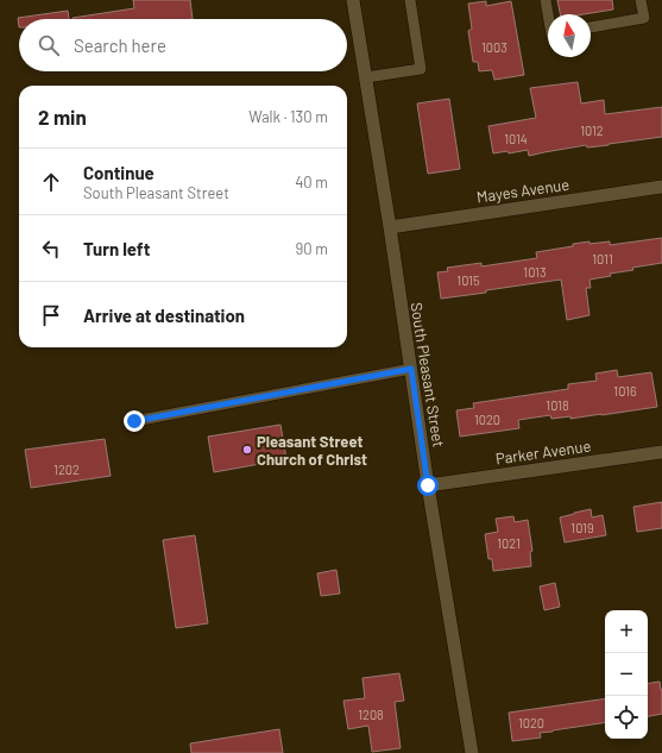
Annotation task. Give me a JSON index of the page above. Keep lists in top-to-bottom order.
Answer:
{
  "streets": {
    "street": ["Mayes Avenue", "South Pleasant Street", "Parker Avenue"]
  },
  "crossings": [
    ["Mayes Avenue", "South Pleasant Street"],
    ["South Pleasant Street", "Parker Avenue"]
  ],
  "places": ["Pleasant Street Church of Christ"],
  "house_numbers": [
    "1003",
    "1012",
    "1014",
    "1011",
    "1013",
    "1015",
    "1016",
    "1018",
    "1020",
    "1202",
    "1019",
    "1021",
    "1208",
    "1020"
  ],
  "north": "top",
  "page": {
    "search": "Search here",
    "heading": ["2 min", "Walk · 130 m"],
    "list": [
      ["Continue", "South Pleasant Street", "40 m"],
      ["Turn left", "90 m"],
      "Arrive at destination"
    ],
    "map_buttons": ["+", "−"]
  }
}
